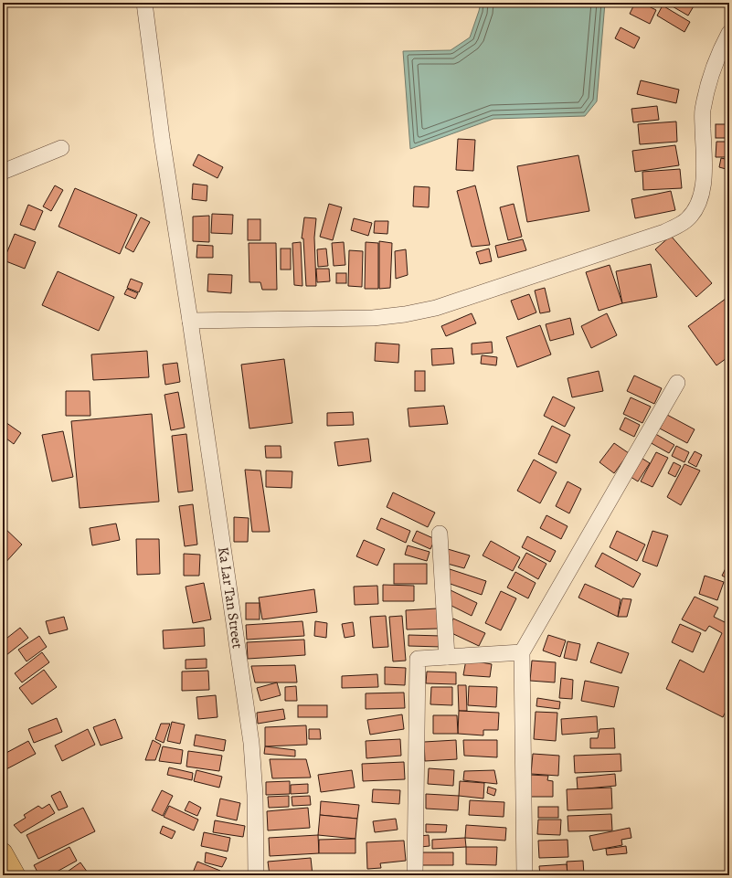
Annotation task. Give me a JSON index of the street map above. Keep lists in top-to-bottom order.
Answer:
{
  "streets": {
    "street": ["Ka Lar Tan Street"]
  }
}
